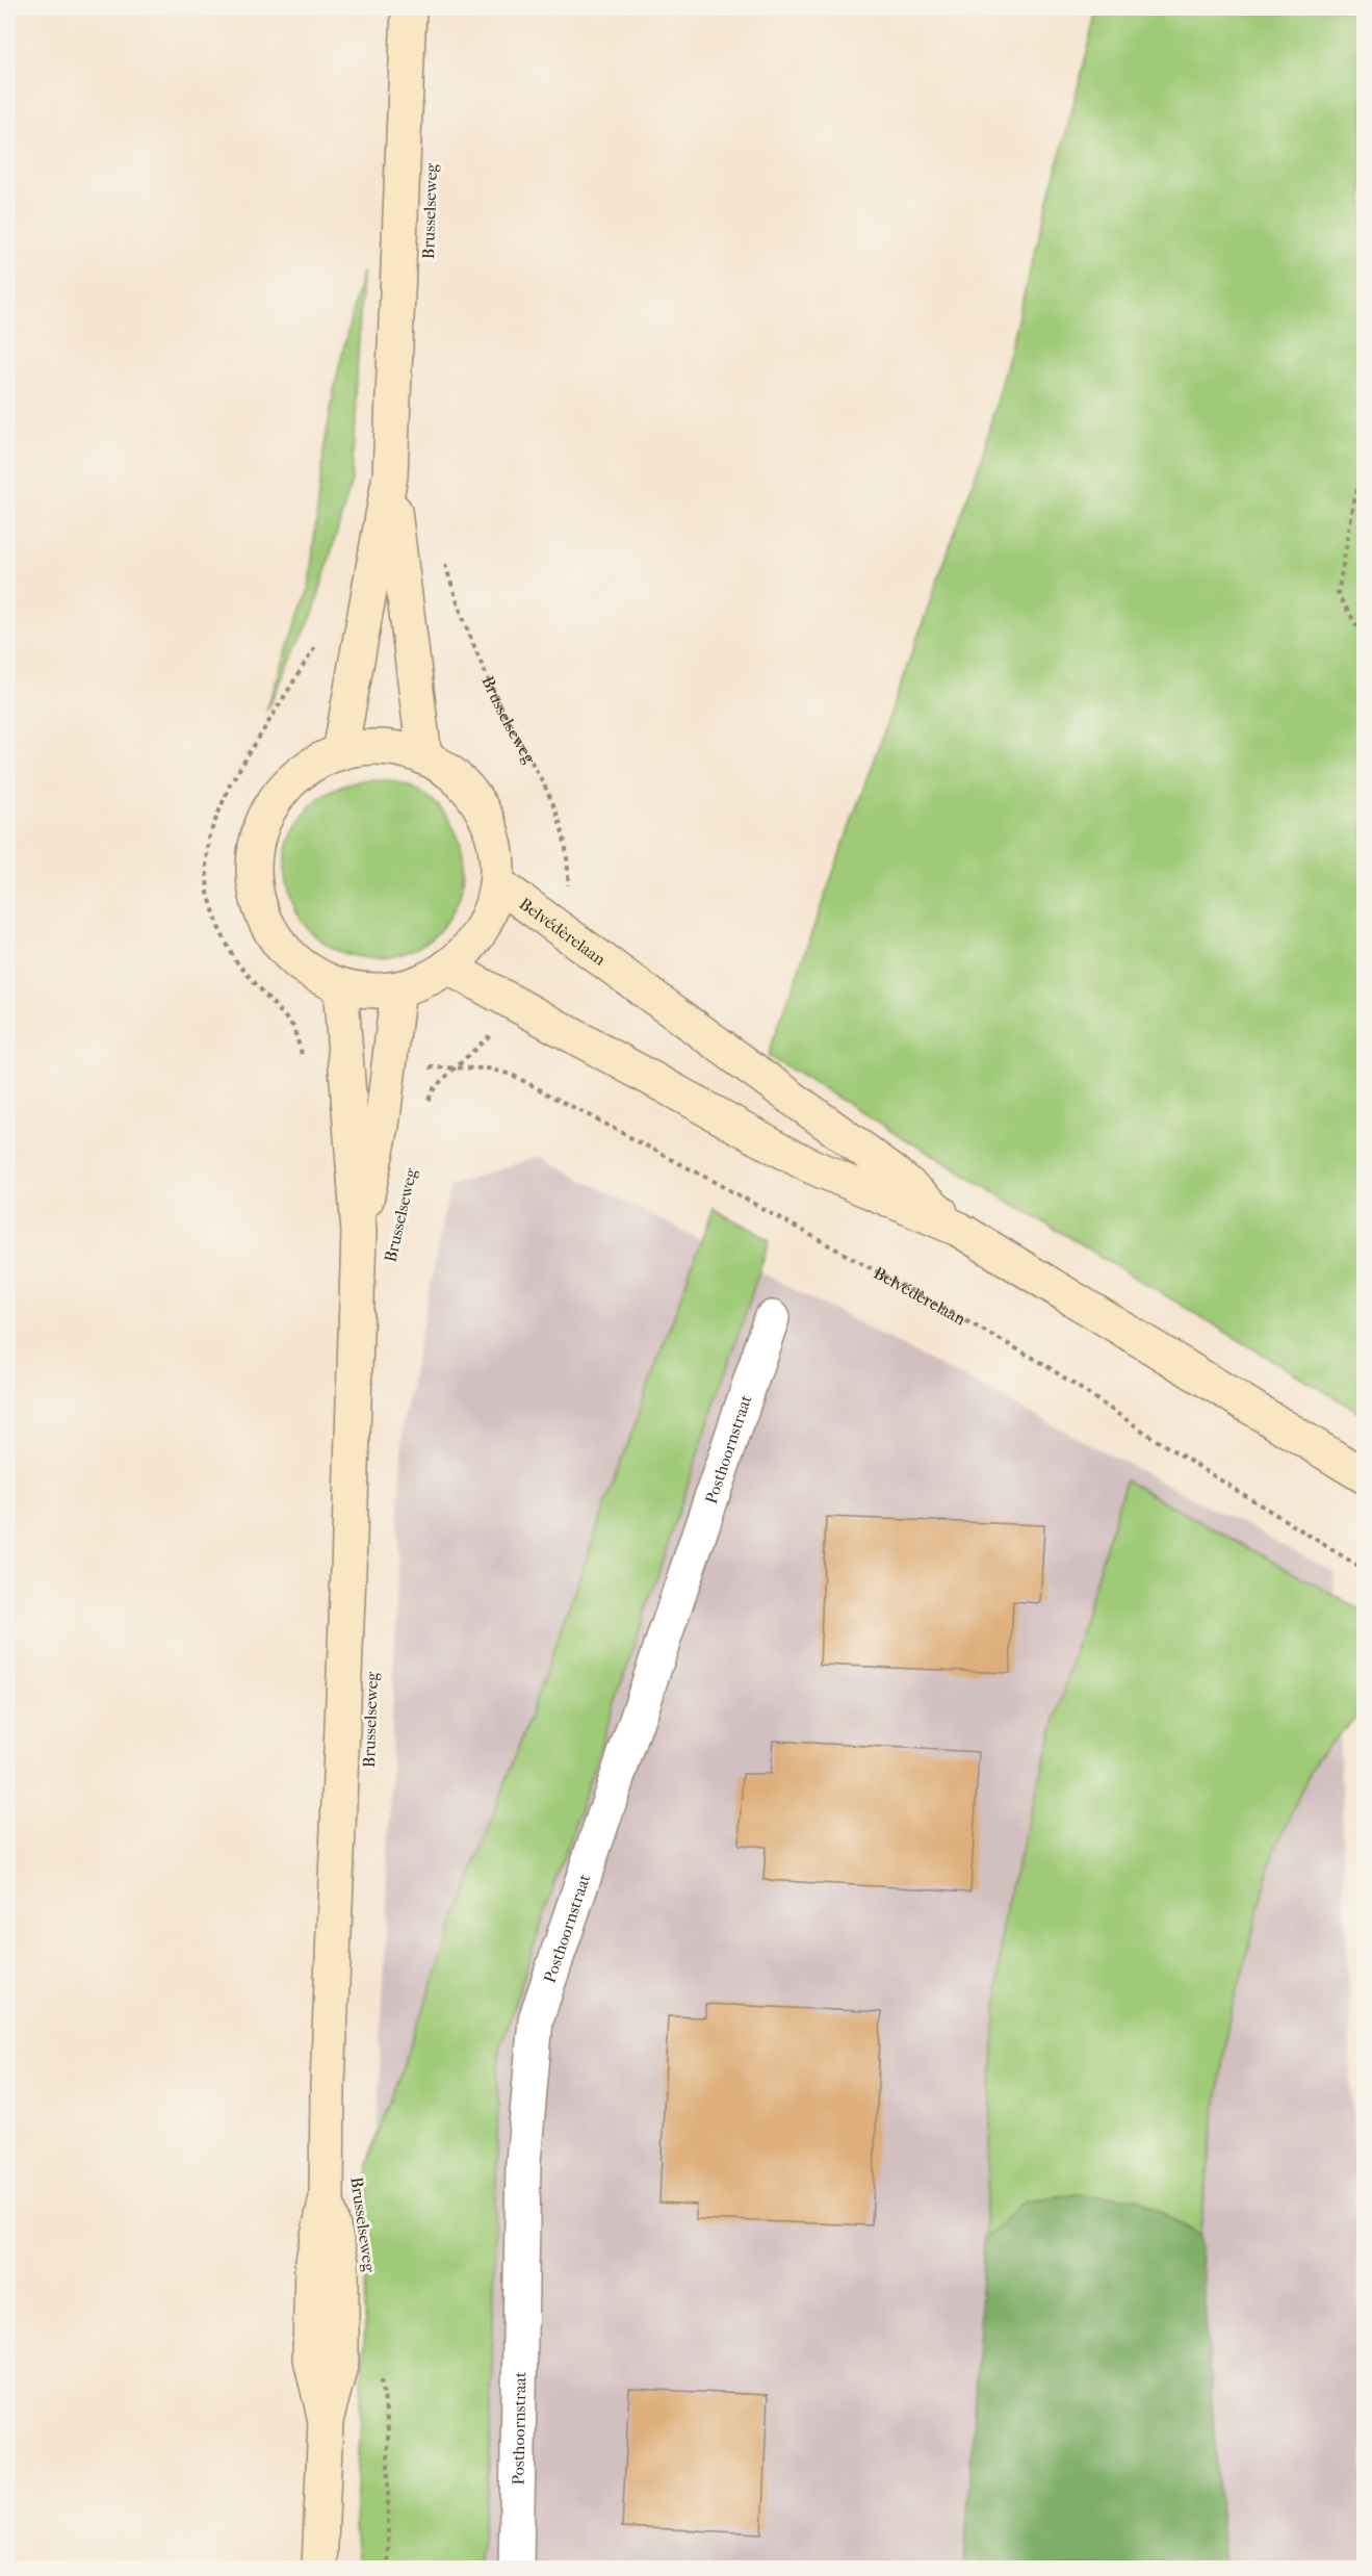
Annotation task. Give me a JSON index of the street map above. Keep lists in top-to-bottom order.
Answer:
{
  "streets": {
    "main road": ["Brusselseweg", "Belvédèrelaan"],
    "street": ["Posthoornstraat"]
  },
  "crossings": [
    ["Brusselseweg", "Belvédèrelaan"]
  ]
}
